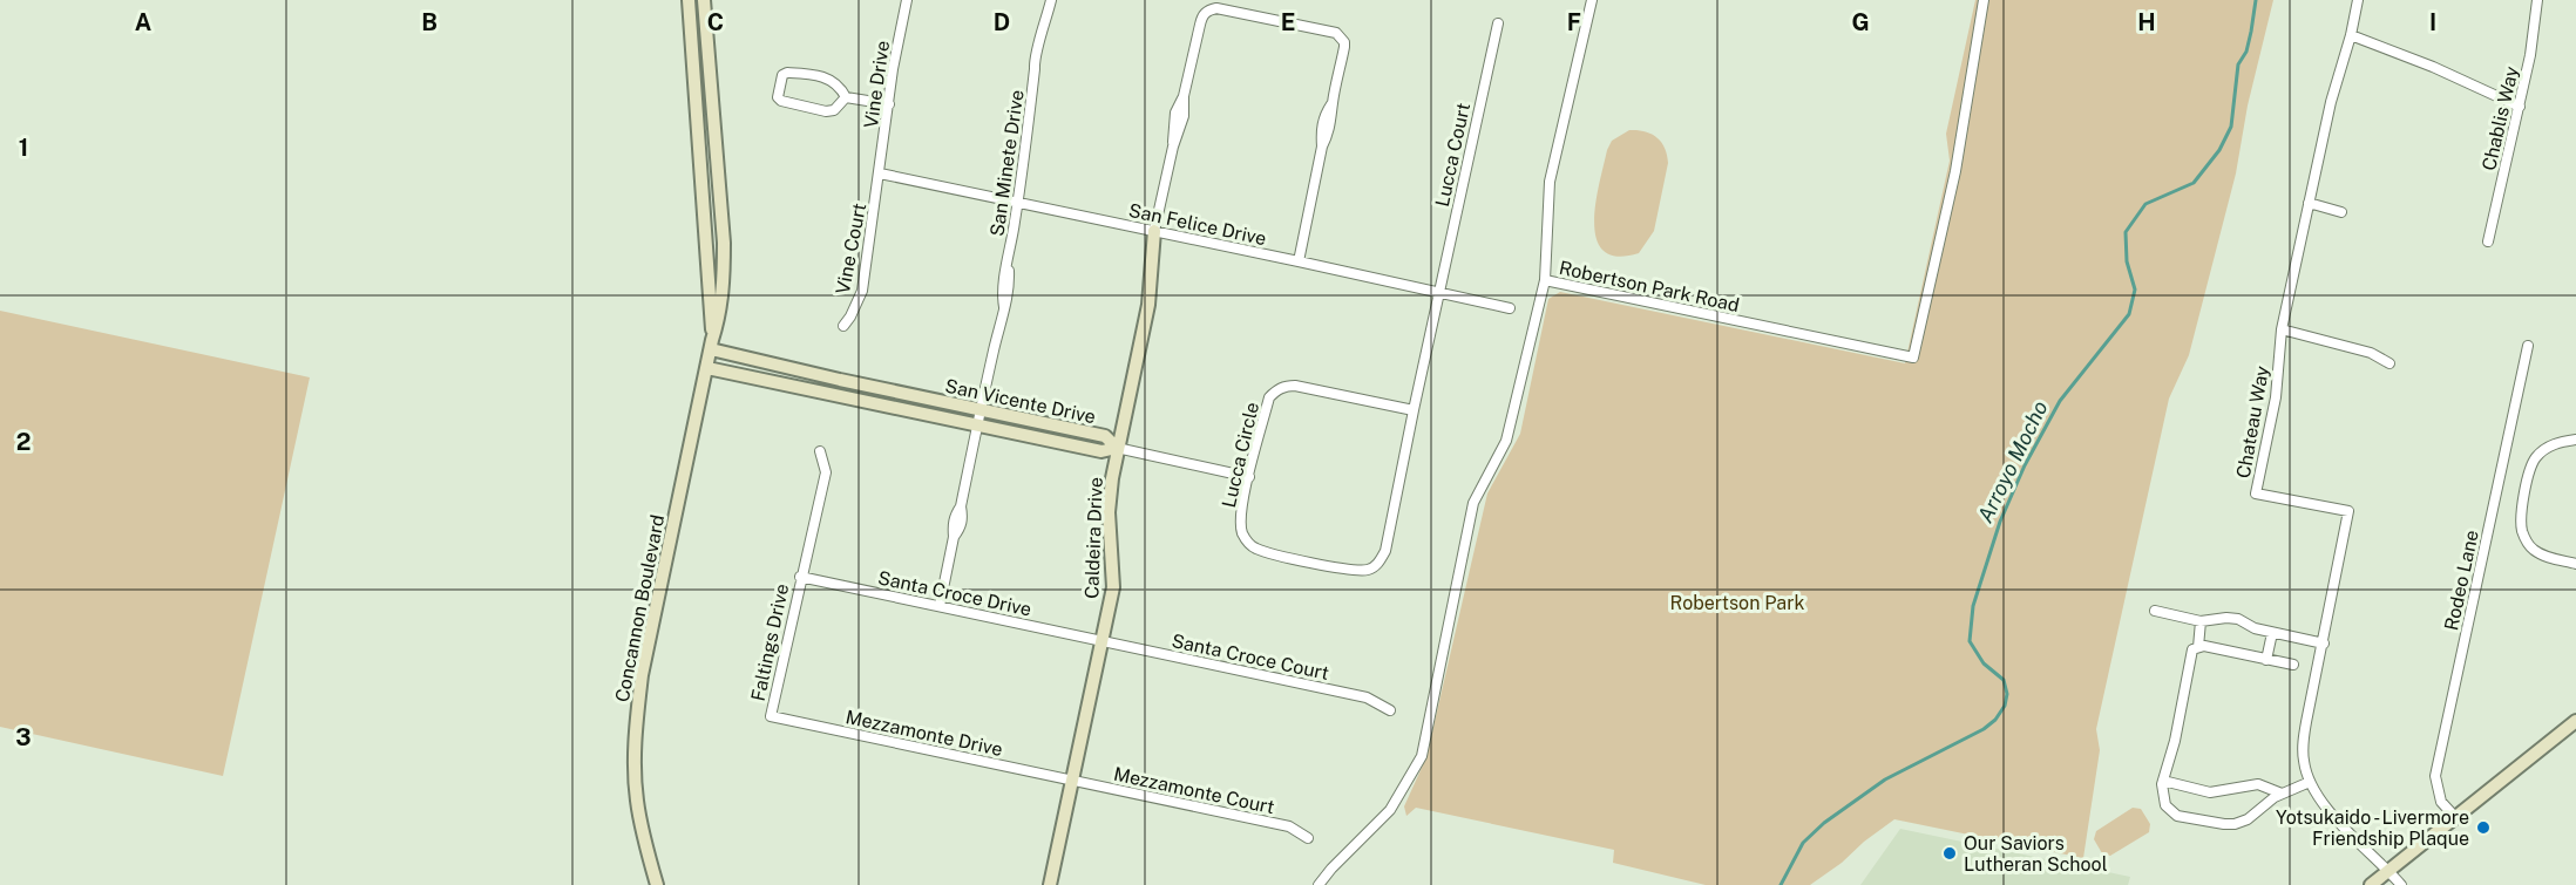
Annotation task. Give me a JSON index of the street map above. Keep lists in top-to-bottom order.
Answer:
{
  "streets": {
    "street": [
      "Vine Drive",
      "Chablis Way",
      "Lucca Court",
      "San Minete Drive",
      "San Felice Drive",
      "Vine Court",
      "Robertson Park Road",
      "San Vicente Drive",
      "Chateau Way",
      "Lucca Circle",
      "Caldeira Drive",
      "Rodeo Lane",
      "Santa Croce Drive",
      "Concannon Boulevard",
      "Faltings Drive",
      "Santa Croce Court",
      "Mezzamonte Drive",
      "Mezzamonte Court"
    ]
  },
  "crossings": [
    ["Vine Drive", "San Felice Drive"],
    ["Vine Drive", "Vine Court"],
    ["Lucca Court", "San Felice Drive"],
    ["Lucca Court", "Lucca Circle"],
    ["San Minete Drive", "San Felice Drive"],
    ["San Minete Drive", "San Vicente Drive"],
    ["San Minete Drive", "Santa Croce Drive"],
    ["San Felice Drive", "Vine Court"],
    ["San Felice Drive", "Lucca Circle"],
    ["San Felice Drive", "Caldeira Drive"],
    ["San Vicente Drive", "Caldeira Drive"],
    ["San Vicente Drive", "Concannon Boulevard"],
    ["Caldeira Drive", "Santa Croce Drive"],
    ["Caldeira Drive", "Santa Croce Court"],
    ["Caldeira Drive", "Mezzamonte Drive"],
    ["Caldeira Drive", "Mezzamonte Court"],
    ["Santa Croce Drive", "Faltings Drive"],
    ["Santa Croce Drive", "Santa Croce Court"],
    ["Faltings Drive", "Mezzamonte Drive"],
    ["Mezzamonte Drive", "Mezzamonte Court"]
  ],
  "water": ["Arroyo Mocho"],
  "parks": ["Robertson Park"],
  "places": ["Yotsukaido - Livermore Friendship Plaque", "Our Saviors Lutheran School"],
  "grid": {
    "columns": [
      "A",
      "B",
      "C",
      "D",
      "E",
      "F",
      "G",
      "H",
      "I"
    ],
    "rows": ["1", "2", "3"]
  }
}
